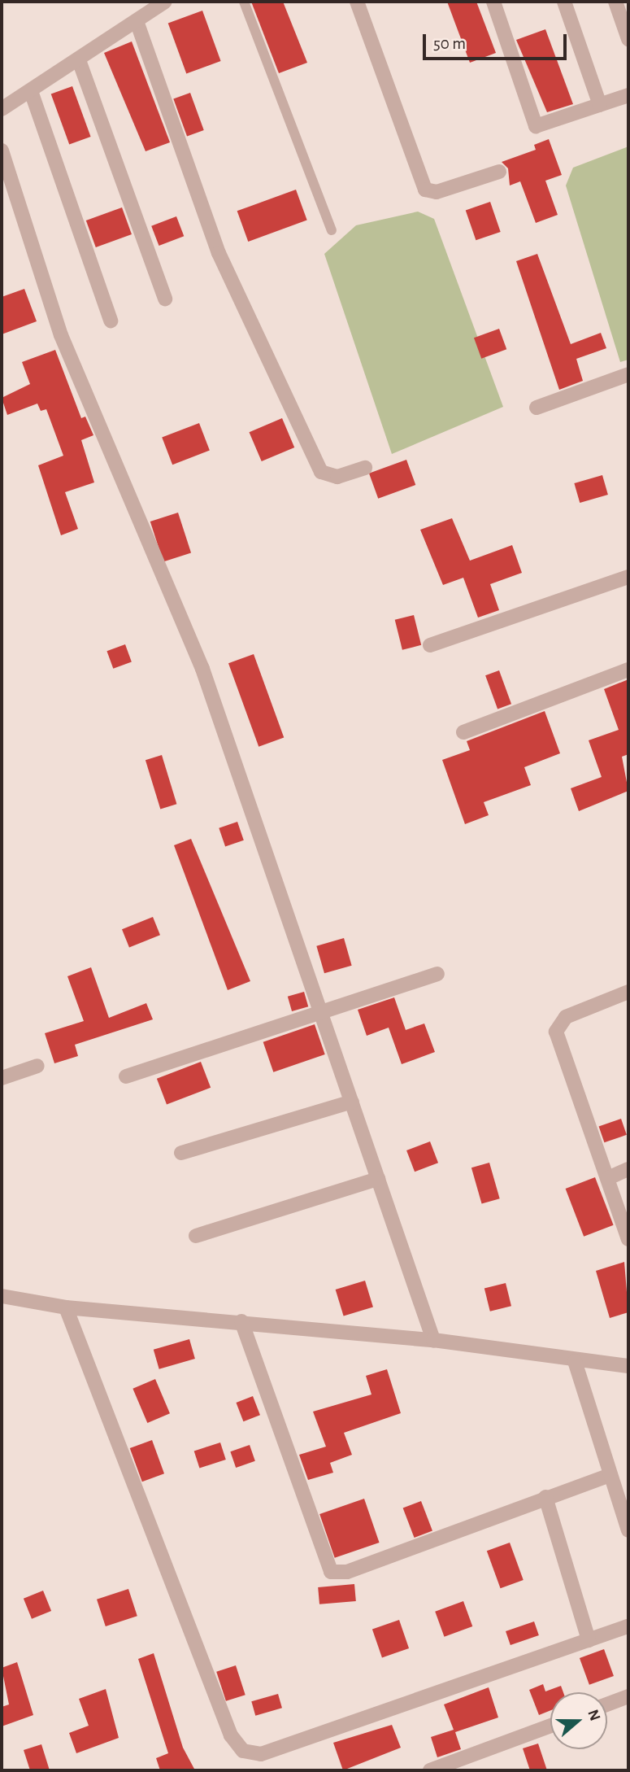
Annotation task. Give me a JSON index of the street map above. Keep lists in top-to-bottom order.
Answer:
{
  "scale_bar": "50 m",
  "north": "right"
}
